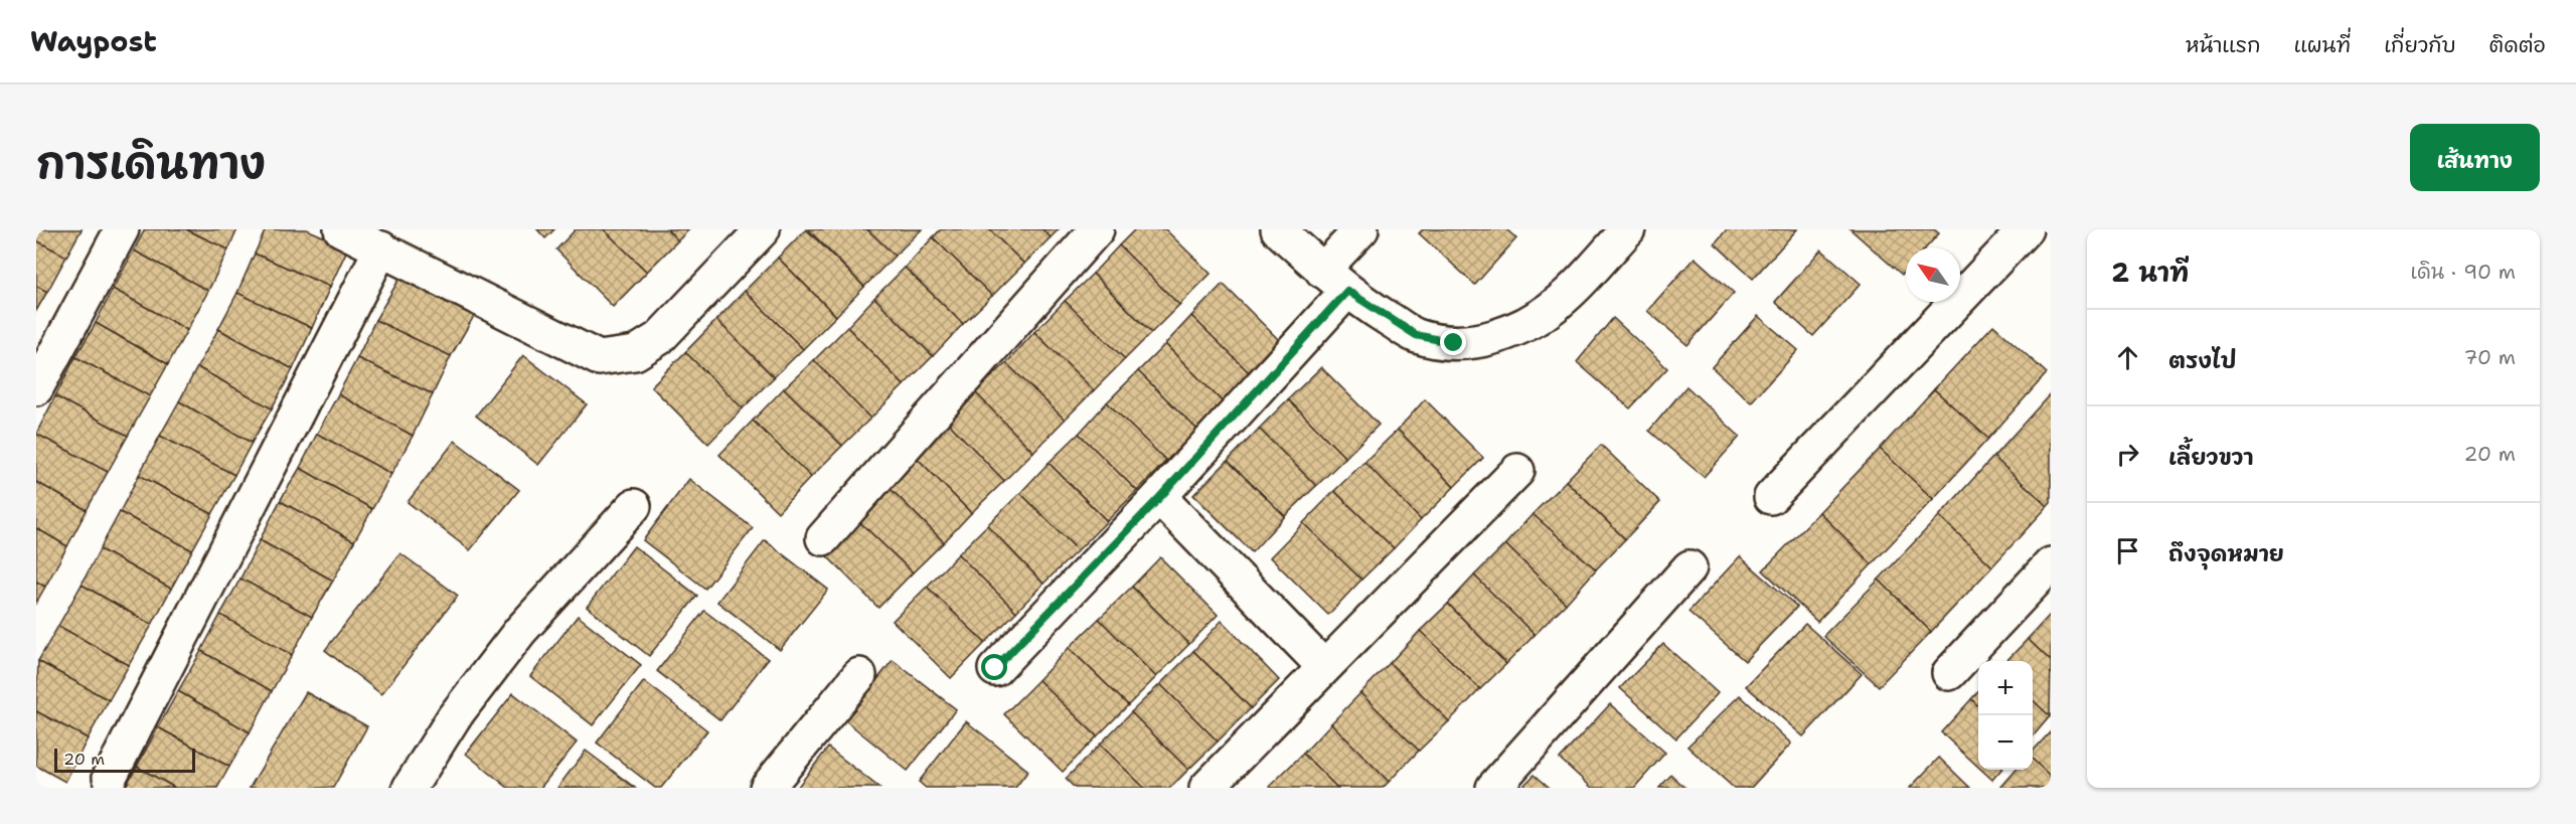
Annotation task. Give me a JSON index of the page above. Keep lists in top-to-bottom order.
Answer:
{
  "scale_bar": "20 m",
  "north": "top left",
  "page": {
    "header": "Waypost",
    "nav": [
      "หน้าแรก",
      "แผนที่",
      "เกี่ยวกับ",
      "ติดต่อ"
    ],
    "title": "การเดินทาง",
    "buttons": "เส้นทาง",
    "heading": ["2 นาที", "เดิน · 90 m"],
    "list": [
      ["ตรงไป", "70 m"],
      ["เลี้ยวขวา", "20 m"],
      "ถึงจุดหมาย"
    ],
    "map_buttons": ["+", "−"],
    "scale": "20 m"
  }
}
